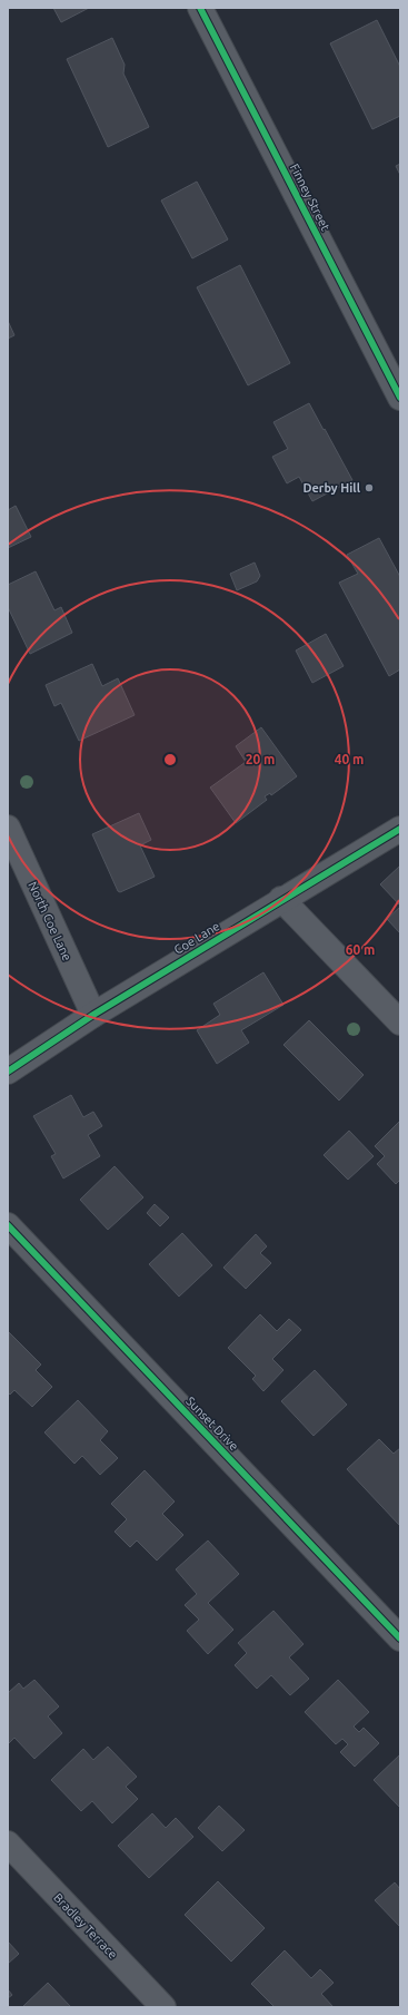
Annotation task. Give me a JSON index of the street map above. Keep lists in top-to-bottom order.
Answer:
{
  "streets": {
    "street": [
      "Finney Street",
      "North Coe Lane",
      "Coe Lane",
      "Sunset Drive",
      "Bradley Terrace"
    ]
  },
  "crossings": [
    ["North Coe Lane", "Coe Lane"]
  ],
  "places": ["Derby Hill"],
  "rings": ["20 m", "40 m", "60 m"]
}
